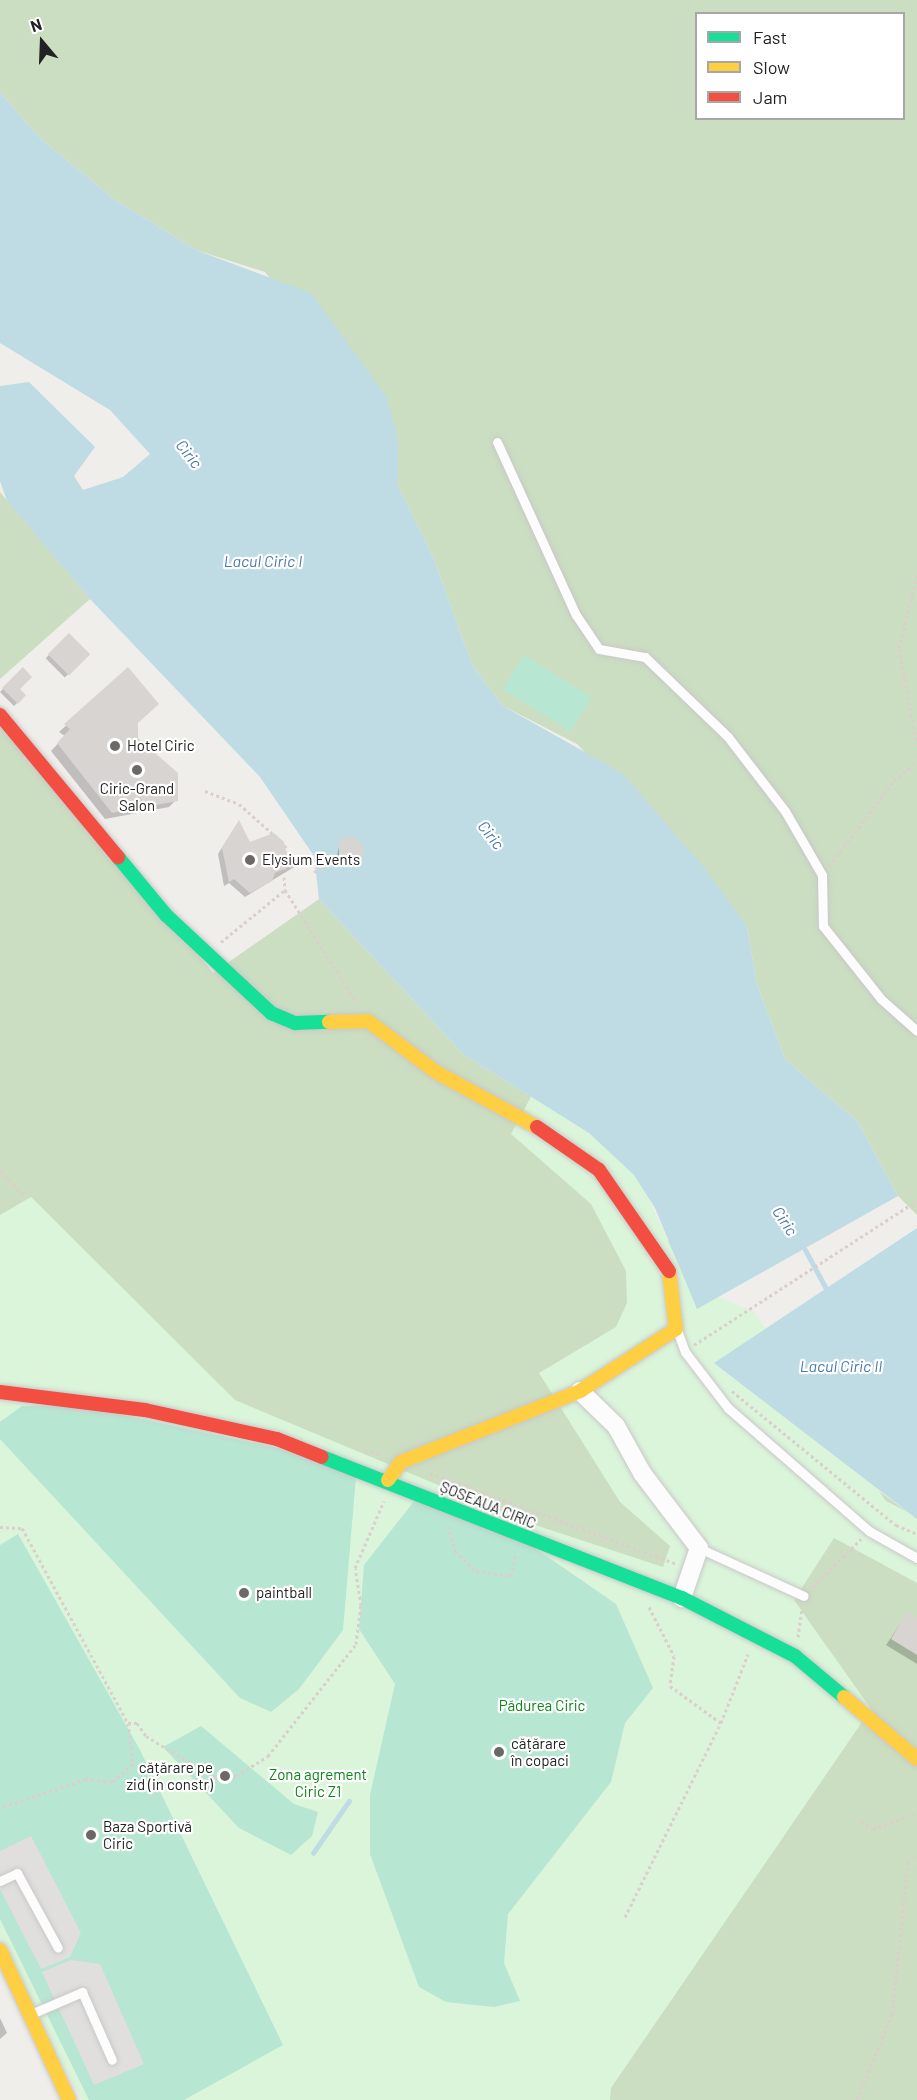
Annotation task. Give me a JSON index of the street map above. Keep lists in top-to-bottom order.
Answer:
{
  "streets": {
    "street": ["ȘOSEAUA CIRIC"]
  },
  "water": ["Ciric", "Lacul Ciric I", "Lacul Ciric II"],
  "parks": ["Pădurea Ciric", "Zona agrement Ciric Z1"],
  "places": [
    "Hotel Ciric",
    "Ciric-Grand Salon",
    "Elysium Events",
    "paintball",
    "cățărare în copaci",
    "cățărare pe zid (in constr)",
    "Baza Sportivă Ciric"
  ],
  "legend": ["Fast", "Slow", "Jam"],
  "north": "top"
}
